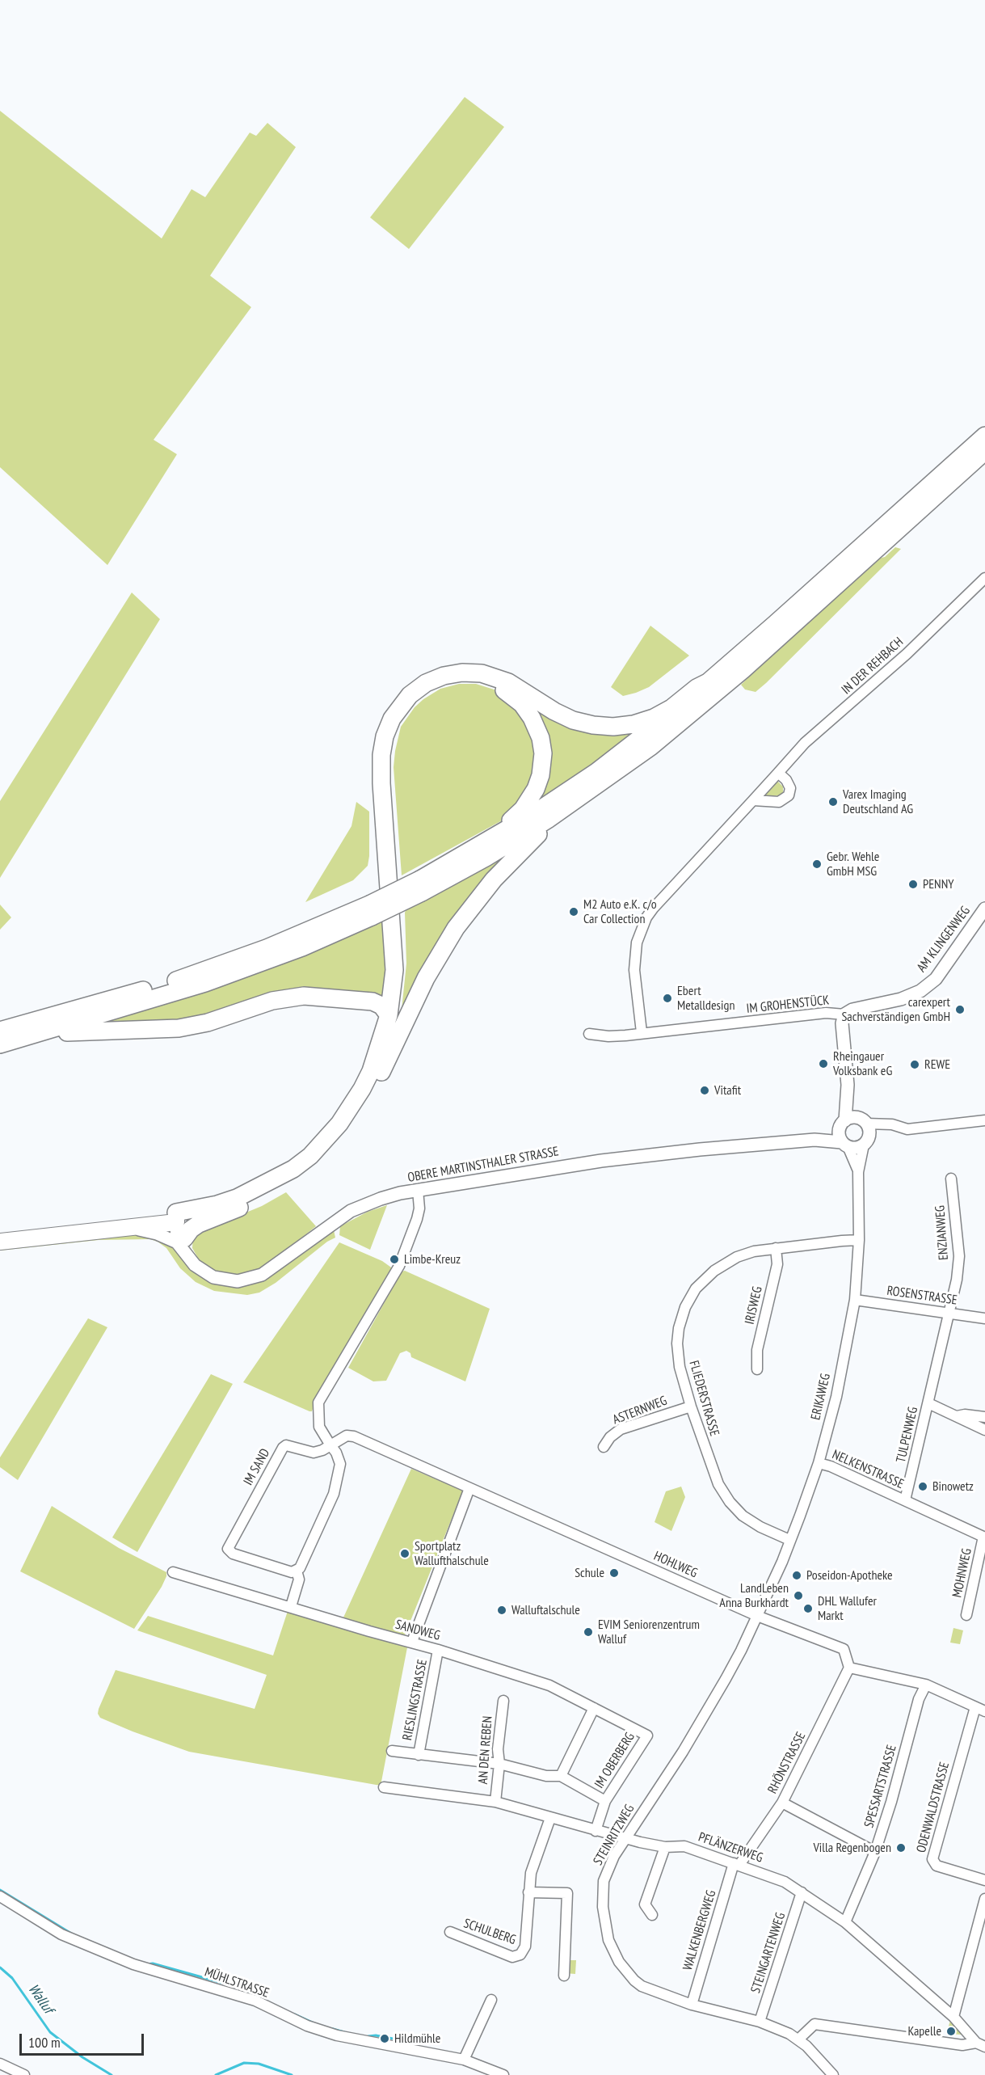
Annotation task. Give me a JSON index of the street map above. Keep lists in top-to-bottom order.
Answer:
{
  "streets": {
    "street": [
      "IN DER REHBACH",
      "AM KLINGENWEG",
      "IM GROHENSTÜCK",
      "OBERE MARTINSTHALER STRASSE",
      "ENZIANWEG",
      "ROSENSTRASSE",
      "IRISWEG",
      "ERIKAWEG",
      "FLIEDERSTRASSE",
      "ASTERNWEG",
      "TULPENWEG",
      "IM SAND",
      "NELKENSTRASSE",
      "HOHLWEG",
      "MOHNWEG",
      "SANDWEG",
      "RIESLINGSTRASSE",
      "AN DEN REBEN",
      "IM OBERBERG",
      "RHÖNSTRASSE",
      "SPESSARTSTRASSE",
      "ODENWALDSTRASSE",
      "STEINRITZWEG",
      "PFLÄNZERWEG",
      "WALKENBERGWEG",
      "SCHULBERG",
      "STEINGARTENWEG",
      "MÜHLSTRASSE"
    ]
  },
  "crossings": [
    ["IN DER REHBACH", "IM GROHENSTÜCK"],
    ["AM KLINGENWEG", "IM GROHENSTÜCK"],
    ["OBERE MARTINSTHALER STRASSE", "ERIKAWEG"],
    ["ENZIANWEG", "ROSENSTRASSE"],
    ["ENZIANWEG", "TULPENWEG"],
    ["ROSENSTRASSE", "ERIKAWEG"],
    ["ROSENSTRASSE", "TULPENWEG"],
    ["IRISWEG", "FLIEDERSTRASSE"],
    ["ERIKAWEG", "FLIEDERSTRASSE"],
    ["ERIKAWEG", "NELKENSTRASSE"],
    ["ERIKAWEG", "HOHLWEG"],
    ["ERIKAWEG", "STEINRITZWEG"],
    ["FLIEDERSTRASSE", "ASTERNWEG"],
    ["TULPENWEG", "NELKENSTRASSE"],
    ["IM SAND", "HOHLWEG"],
    ["NELKENSTRASSE", "MOHNWEG"],
    ["HOHLWEG", "RHÖNSTRASSE"],
    ["HOHLWEG", "STEINRITZWEG"],
    ["SANDWEG", "RIESLINGSTRASSE"],
    ["SANDWEG", "IM OBERBERG"],
    ["RIESLINGSTRASSE", "AN DEN REBEN"],
    ["RIESLINGSTRASSE", "IM OBERBERG"],
    ["AN DEN REBEN", "PFLÄNZERWEG"],
    ["IM OBERBERG", "PFLÄNZERWEG"],
    ["RHÖNSTRASSE", "PFLÄNZERWEG"],
    ["RHÖNSTRASSE", "WALKENBERGWEG"],
    ["SPESSARTSTRASSE", "PFLÄNZERWEG"],
    ["STEINRITZWEG", "PFLÄNZERWEG"],
    ["STEINRITZWEG", "WALKENBERGWEG"],
    ["STEINRITZWEG", "STEINGARTENWEG"],
    ["PFLÄNZERWEG", "WALKENBERGWEG"],
    ["PFLÄNZERWEG", "STEINGARTENWEG"]
  ],
  "water": ["Walluf"],
  "places": [
    "Varex Imaging Deutschland AG",
    "Gebr. Wehle GmbH MSG",
    "PENNY",
    "M2 Auto e.K. c/o Car Collection",
    "Ebert Metalldesign",
    "carexpert Sachverständigen GmbH",
    "Rheingauer Volksbank eG",
    "REWE",
    "Vitafit",
    "Limbe-Kreuz",
    "Binowetz",
    "Sportplatz Wallufthalschule",
    "Schule",
    "Poseidon-Apotheke",
    "LandLeben Anna Burkhardt",
    "DHL Wallufer Markt",
    "Walluftalschule",
    "EVIM Seniorenzentrum Walluf",
    "Villa Regenbogen",
    "Kapelle",
    "Hildmühle"
  ],
  "scale_bar": "100 m"
}
